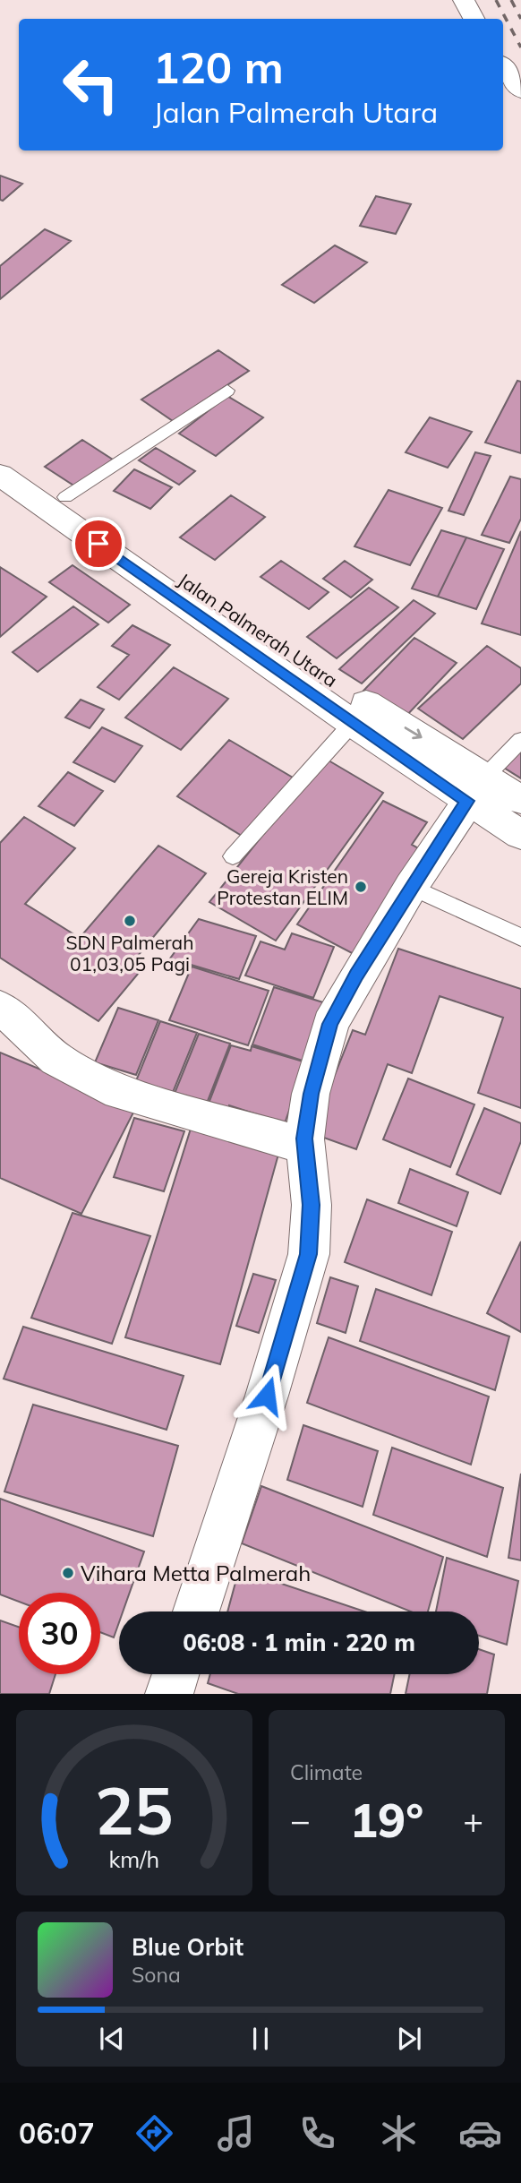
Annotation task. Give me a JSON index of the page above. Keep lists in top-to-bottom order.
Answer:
{
  "streets": {
    "main road": ["Jalan Palmerah Utara"]
  },
  "places": ["Gereja Kristen Protestan ELIM", "SDN Palmerah 01,03,05 Pagi", "Vihara Metta Palmerah"],
  "page": {
    "turn": ["120 m", "Jalan Palmerah Utara"],
    "limit": "30",
    "trip": "06:08 · 1 min · 220 m",
    "tile": "Climate",
    "heat": ["−", "19°", "+"],
    "song": ["Blue Orbit", "Sona"],
    "tabs": "06:07",
    "gauge": ["25", "km/h"]
  }
}
